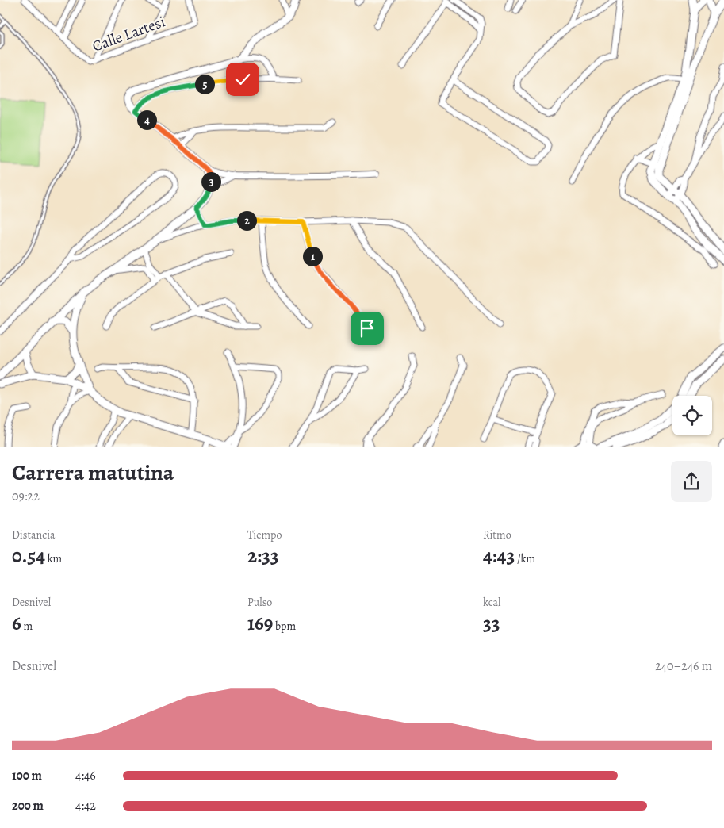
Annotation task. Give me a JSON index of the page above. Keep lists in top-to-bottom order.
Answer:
{
  "streets": {
    "street": ["Calle Lartesi"]
  },
  "page": {
    "pins": [
      "5",
      "4",
      "3",
      "2",
      "1"
    ],
    "heading": ["Carrera matutina", "09:22"],
    "stats": [
      ["Distancia", "0.54 km"],
      ["Tiempo", "2:33"],
      ["Ritmo", "4:43 /km"],
      ["Desnivel", "6 m"],
      ["Pulso", "169 bpm"],
      ["kcal", "33"]
    ],
    "chart": ["Desnivel", "240–246 m"],
    "list": [
      {
        "name": "100 m",
        "note": "4:46"
      },
      {
        "name": "200 m",
        "note": "4:42"
      }
    ]
  }
}
